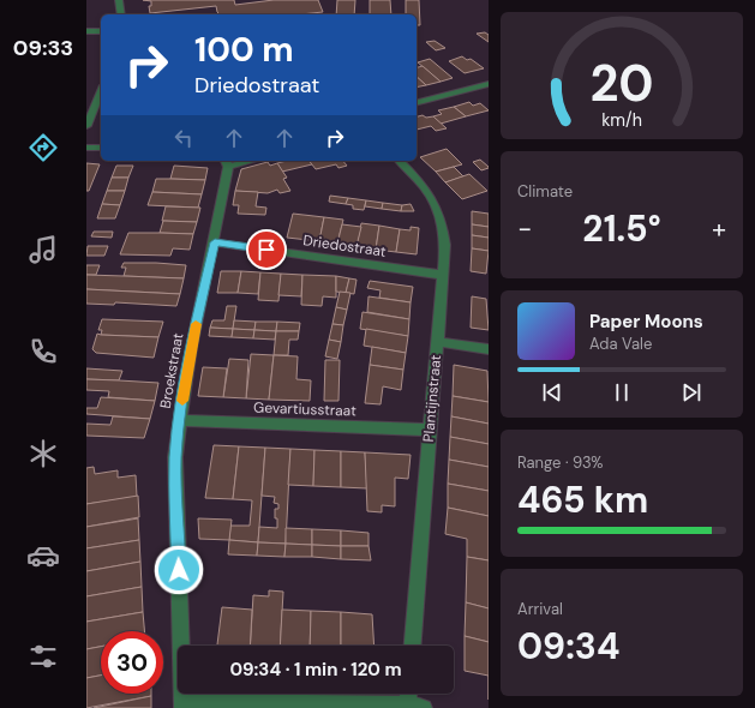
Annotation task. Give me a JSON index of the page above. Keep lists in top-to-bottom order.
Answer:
{
  "streets": {
    "street": [
      "Driedostraat",
      "Broekstraat",
      "Plantijnstraat",
      "Gevartiusstraat"
    ]
  },
  "crossings": [
    ["Driedostraat", "Broekstraat"],
    ["Driedostraat", "Plantijnstraat"],
    ["Broekstraat", "Gevartiusstraat"],
    ["Plantijnstraat", "Gevartiusstraat"]
  ],
  "page": {
    "tabs": "09:33",
    "turn": ["100 m", "Driedostraat"],
    "tile": [
      "Climate",
      ["Range · 93%", "465 km"],
      ["Arrival", "09:34"]
    ],
    "heat": ["−", "21.5°", "+"],
    "song": ["Paper Moons", "Ada Vale"],
    "limit": "30",
    "trip": "09:34 · 1 min · 120 m",
    "gauge": ["20", "km/h"]
  }
}
